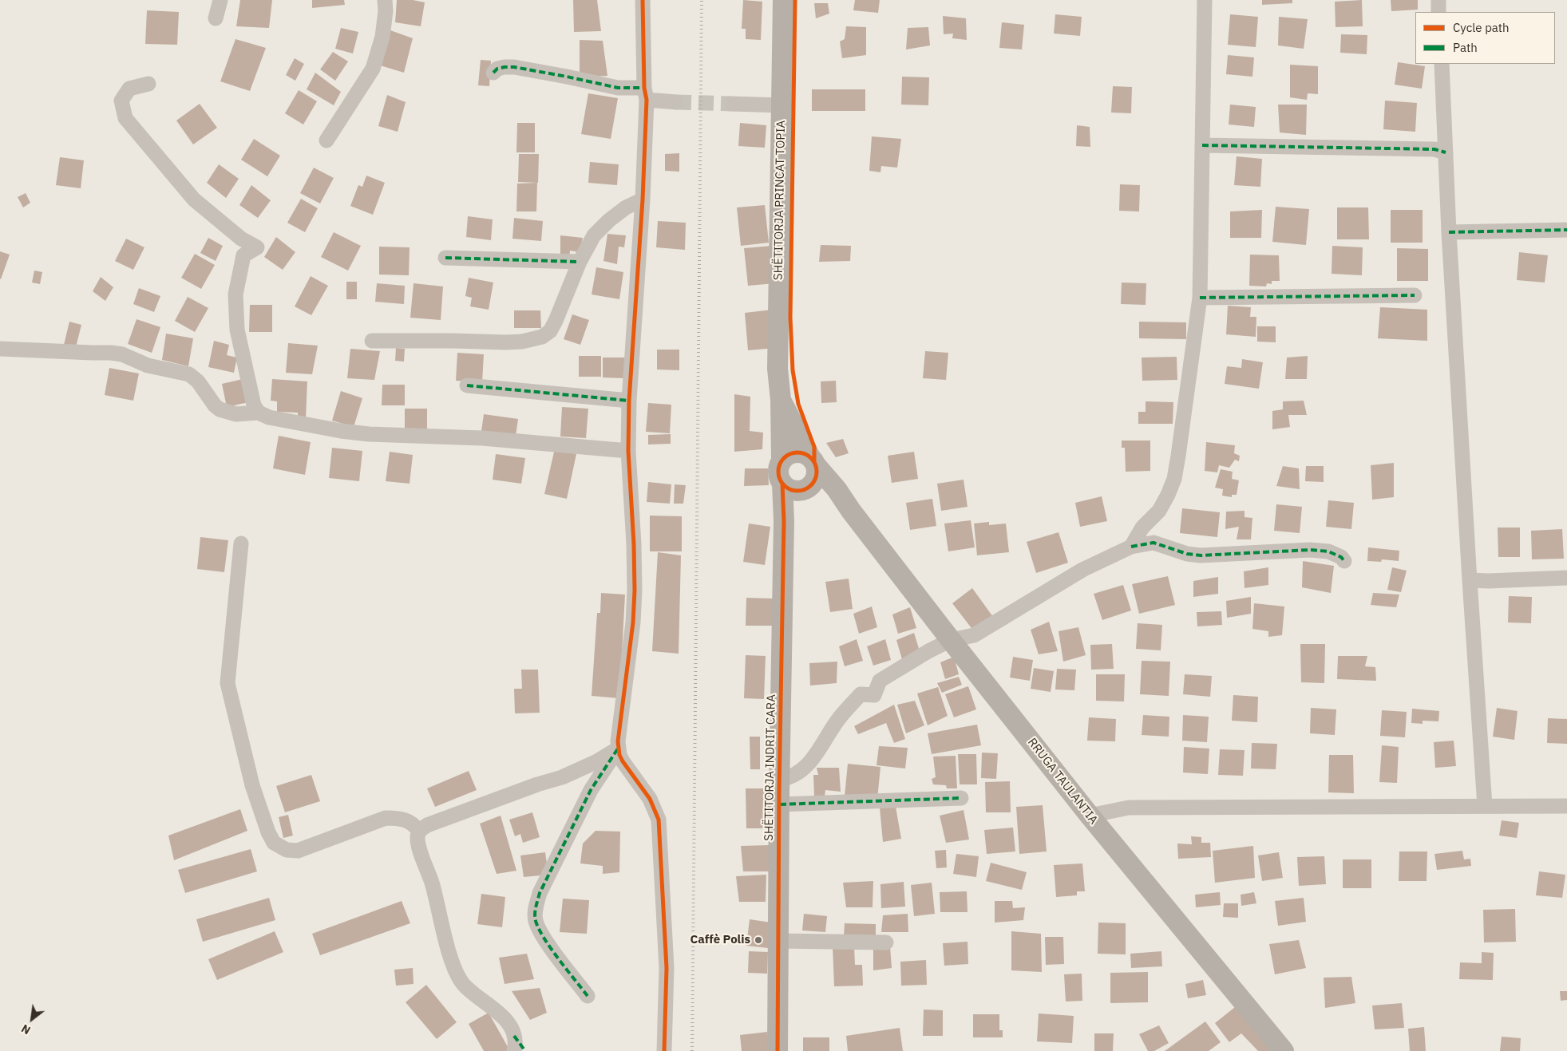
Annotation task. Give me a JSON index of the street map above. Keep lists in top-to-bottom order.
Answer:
{
  "streets": {
    "main road": ["SHËTITORJA PRINCAT TOPIA", "SHËTITORJA INDRIT CARA", "RRUGA TAULANTIA"]
  },
  "crossings": [
    ["SHËTITORJA PRINCAT TOPIA", "SHËTITORJA INDRIT CARA"],
    ["SHËTITORJA PRINCAT TOPIA", "RRUGA TAULANTIA"],
    ["SHËTITORJA INDRIT CARA", "RRUGA TAULANTIA"]
  ],
  "places": ["Caffè Polis"],
  "legend": ["Cycle path", "Path"],
  "north": "bottom left"
}
